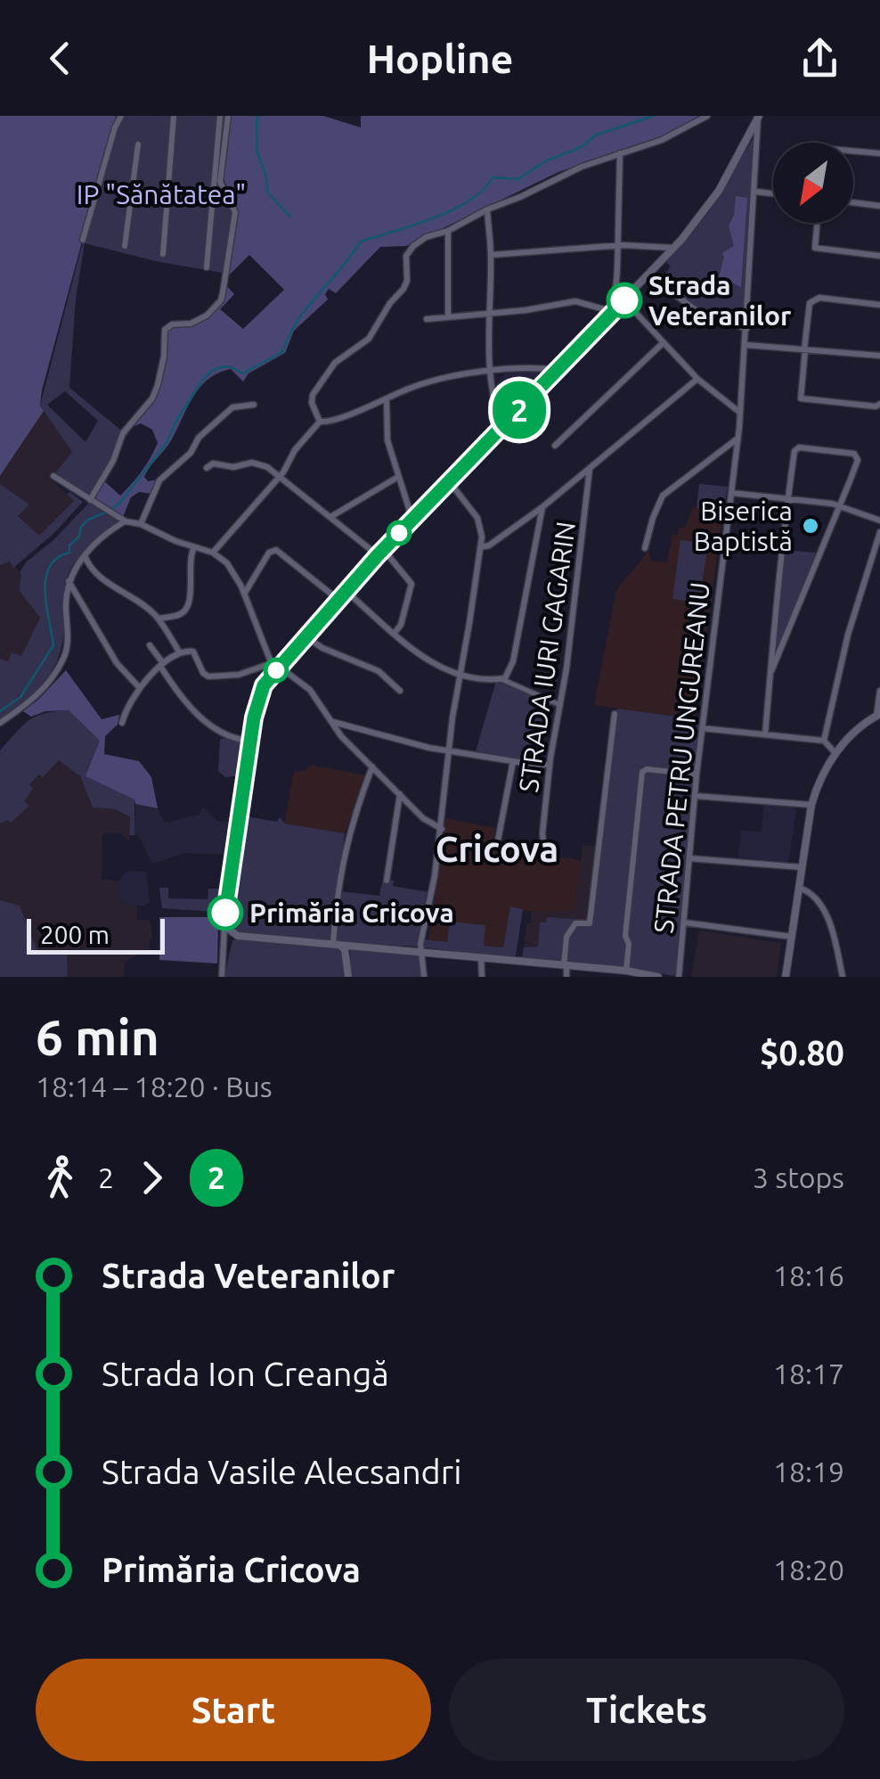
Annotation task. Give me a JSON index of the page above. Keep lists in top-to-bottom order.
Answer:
{
  "streets": {
    "street": ["STRADA IURI GAGARIN", "STRADA PETRU UNGUREANU"]
  },
  "districts": ["Cricova"],
  "parks": ["IP \"Sănătatea\""],
  "places": ["Strada Veteranilor", "Biserica Baptistă", "Primăria Cricova"],
  "lines": ["bus line 2"],
  "scale_bar": "200 m",
  "north": "bottom left",
  "page": {
    "header": "Hopline",
    "on_map": "2",
    "scale": "200 m",
    "heading": ["6 min", "18:14 – 18:20 · Bus", "$0.80"],
    "legs": ["2", "2", "3 stops"],
    "list": [
      {
        "name": "Strada Veteranilor",
        "value": "18:16"
      },
      {
        "name": "Strada Ion Creangă",
        "value": "18:17"
      },
      {
        "name": "Strada Vasile Alecsandri",
        "value": "18:19"
      },
      {
        "name": "Primăria Cricova",
        "value": "18:20"
      }
    ],
    "buttons": ["Start", "Tickets"]
  }
}
